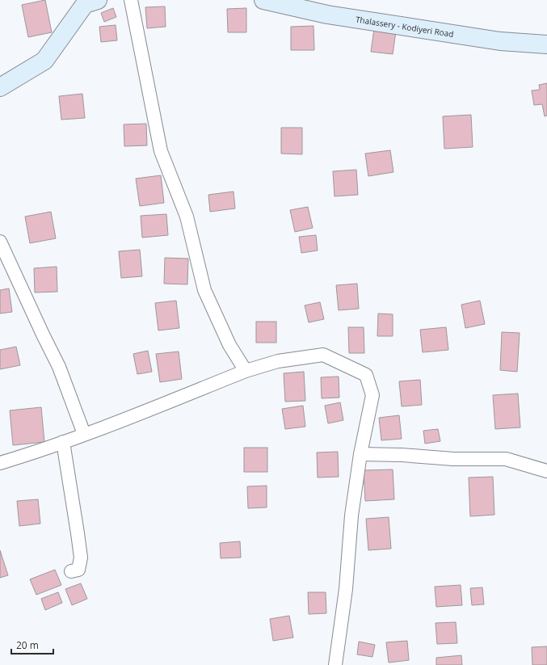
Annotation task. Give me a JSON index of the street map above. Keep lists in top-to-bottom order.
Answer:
{
  "streets": {
    "main road": ["Thalassery - Kodiyeri Road"]
  },
  "scale_bar": "20 m"
}
